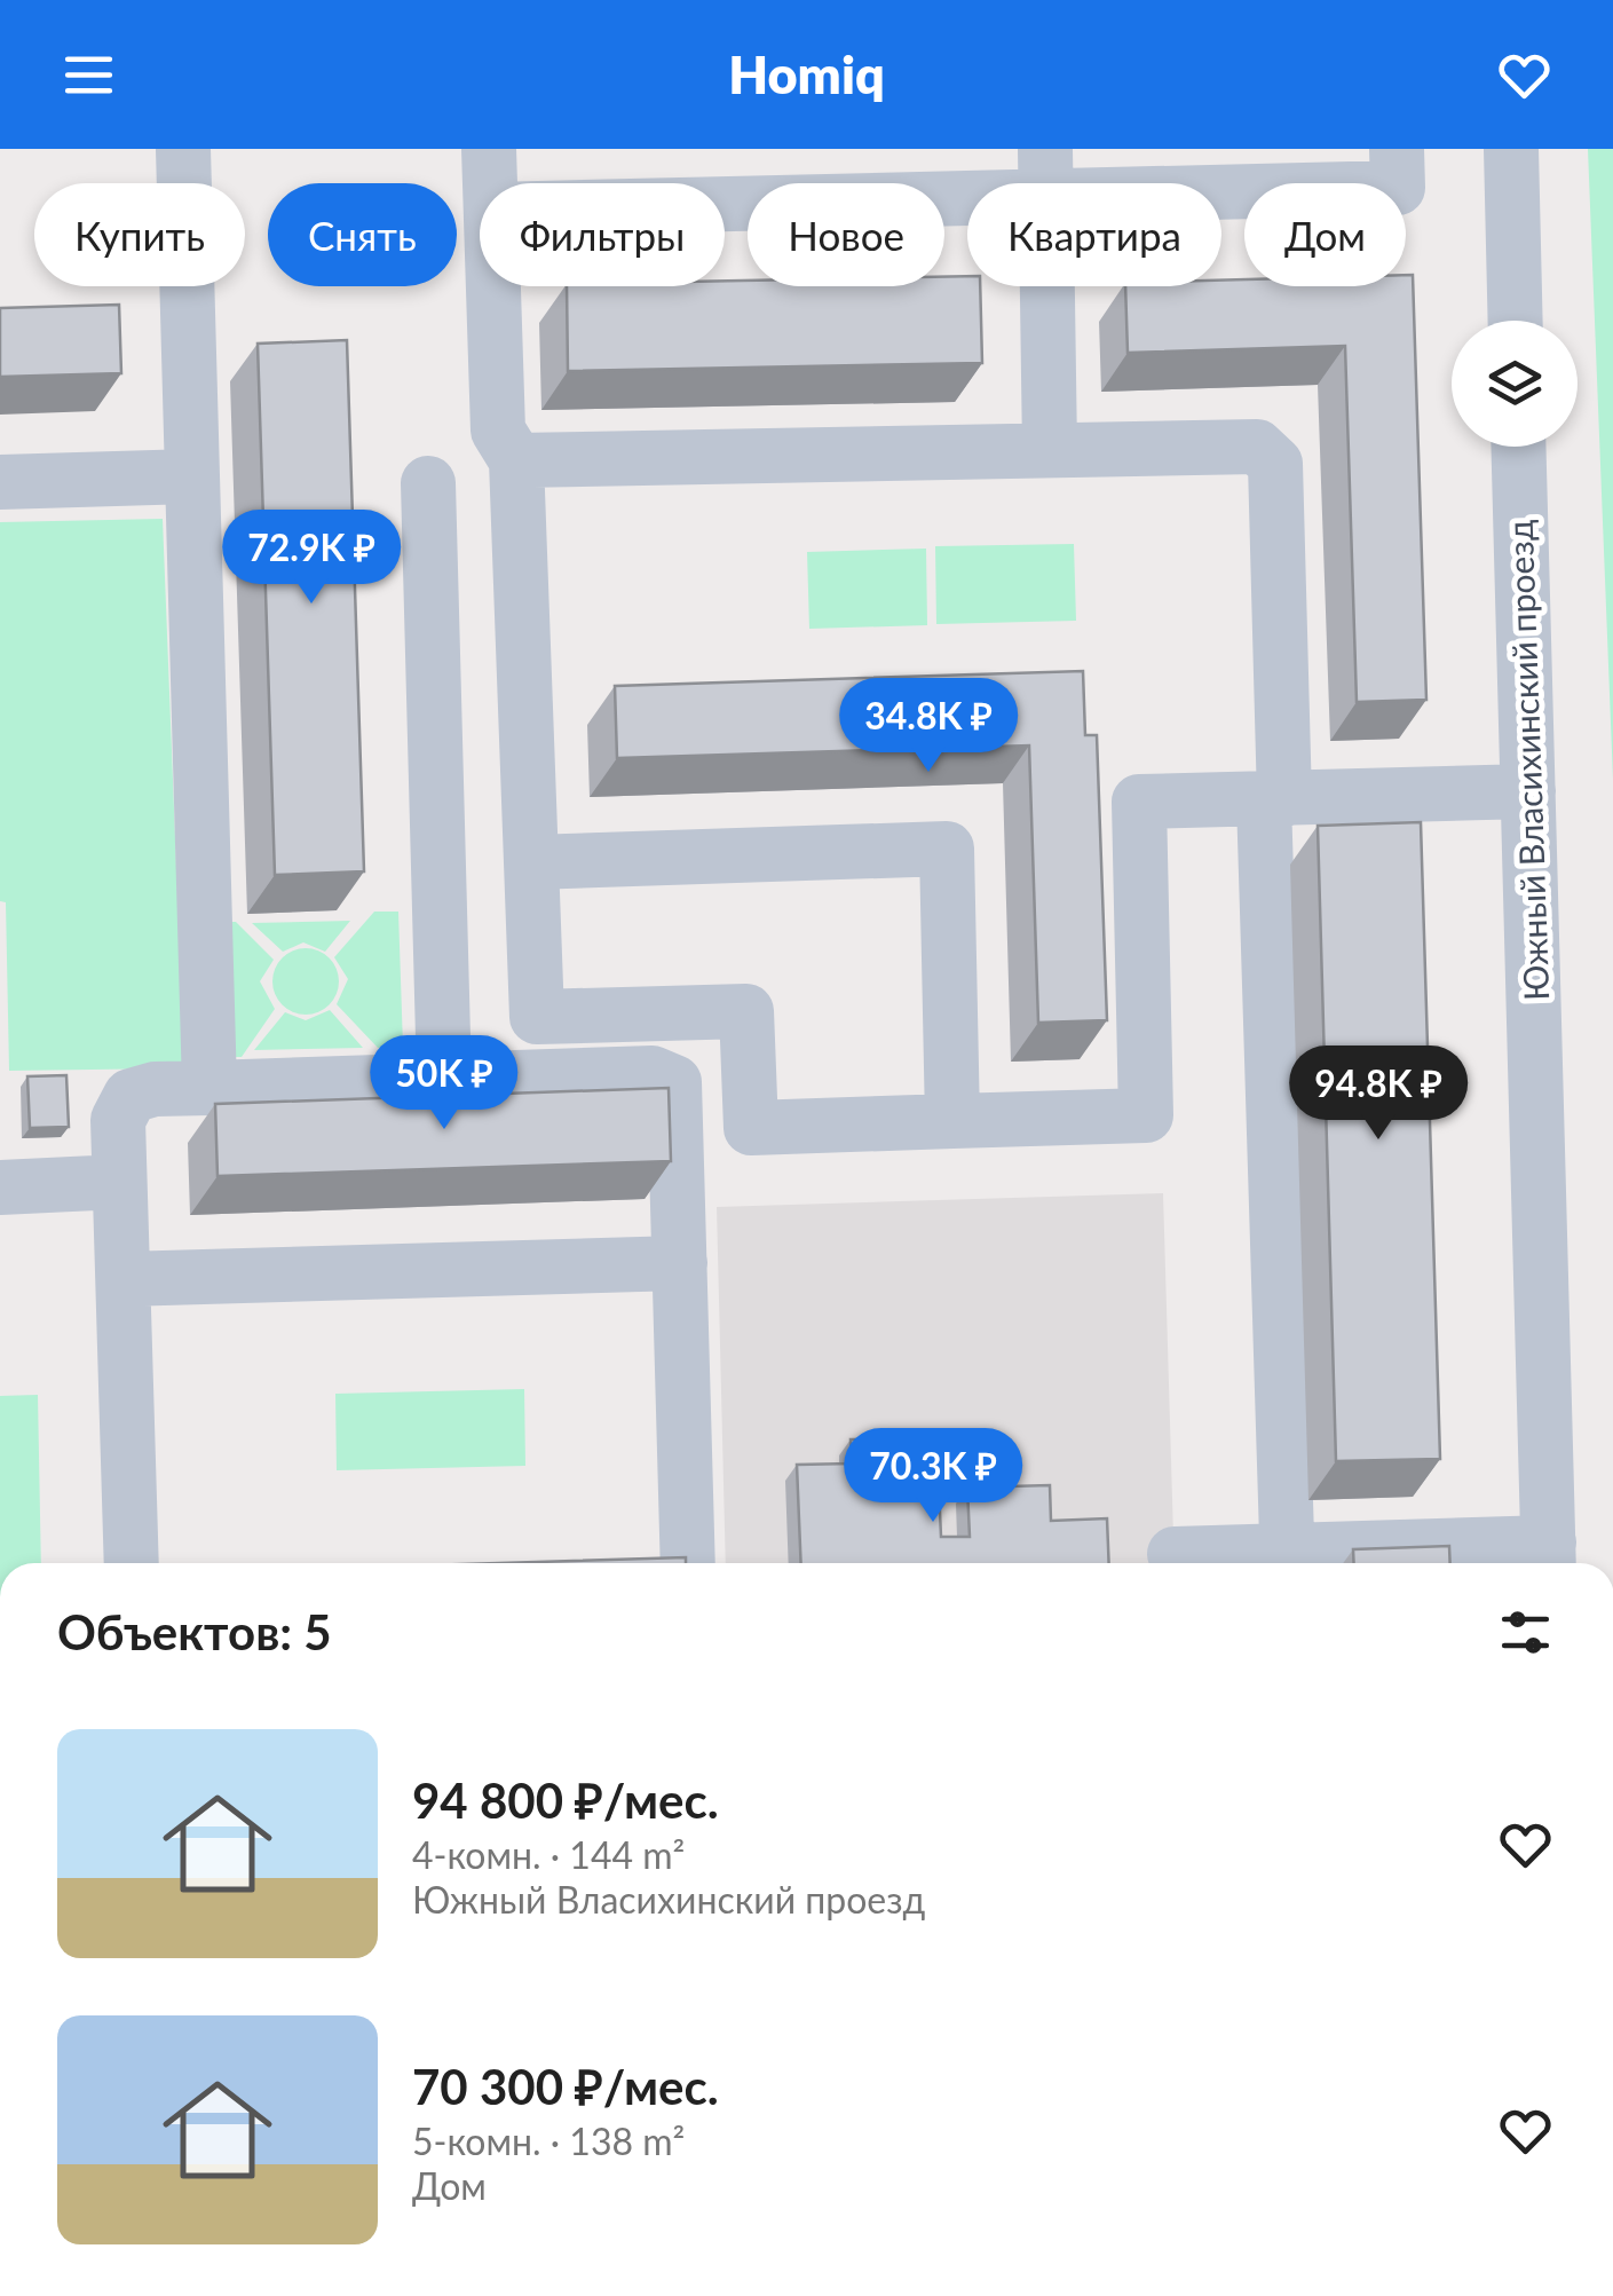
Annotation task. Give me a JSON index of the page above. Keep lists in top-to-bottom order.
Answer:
{
  "streets": {
    "street": ["Южный Власихинский проезд"]
  },
  "page": {
    "header": "Homiq",
    "chip": [
      "Купить",
      "Снять",
      "Фильтры",
      "Новое",
      "Квартира",
      "Дом"
    ],
    "price": [
      "72.9K ₽",
      "34.8K ₽",
      "50K ₽",
      "94.8K ₽",
      "70.3K ₽"
    ],
    "heading": "Объектов: 5",
    "list": [
      {
        "name": "94 800 ₽/мес.",
        "note": "4-комн. · 144 m² · Южный Власихинский проезд"
      },
      {
        "name": "70 300 ₽/мес.",
        "note": "5-комн. · 138 m² · Дом"
      }
    ]
  }
}
